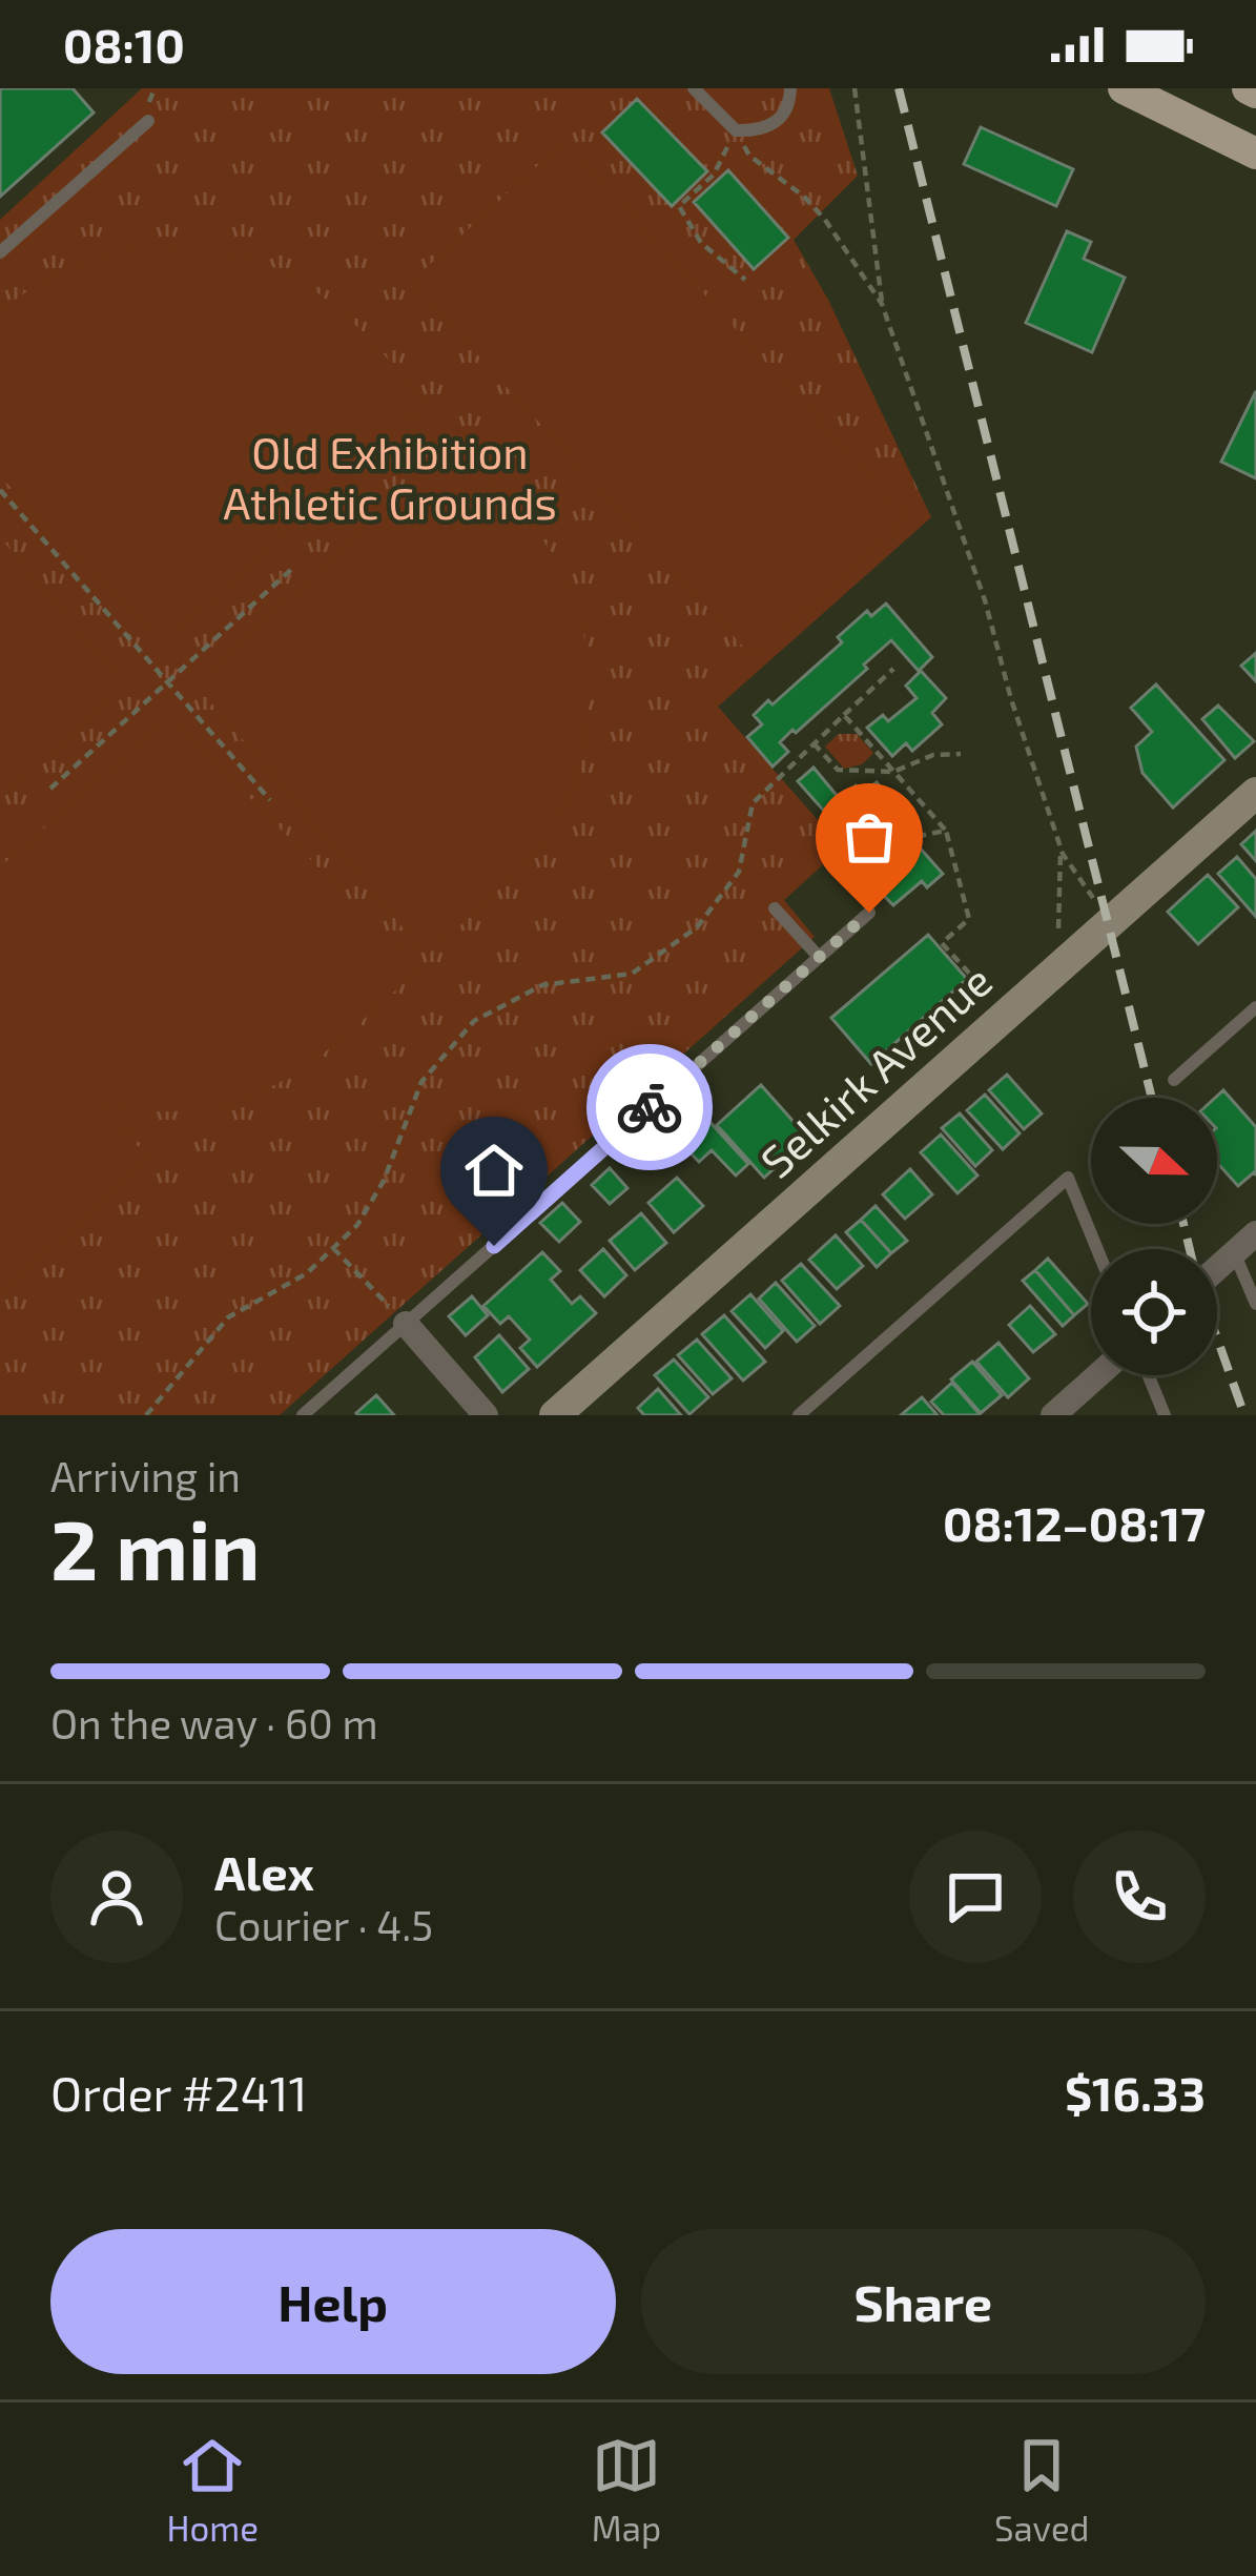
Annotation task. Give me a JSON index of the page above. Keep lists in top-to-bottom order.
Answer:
{
  "streets": {
    "main road": ["Selkirk Avenue"]
  },
  "parks": ["Old Exhibition Athletic Grounds"],
  "north": "right",
  "page": {
    "status": "08:10",
    "heading": ["2 min", "Arriving in", "08:12–08:17"],
    "panel": [
      "Alex",
      "Courier · 4.5",
      "Order #2411",
      "$16.33"
    ],
    "bar": "On the way · 60 m",
    "buttons": ["Help", "Share"],
    "tabs": ["Home", "Map", "Saved"]
  }
}
